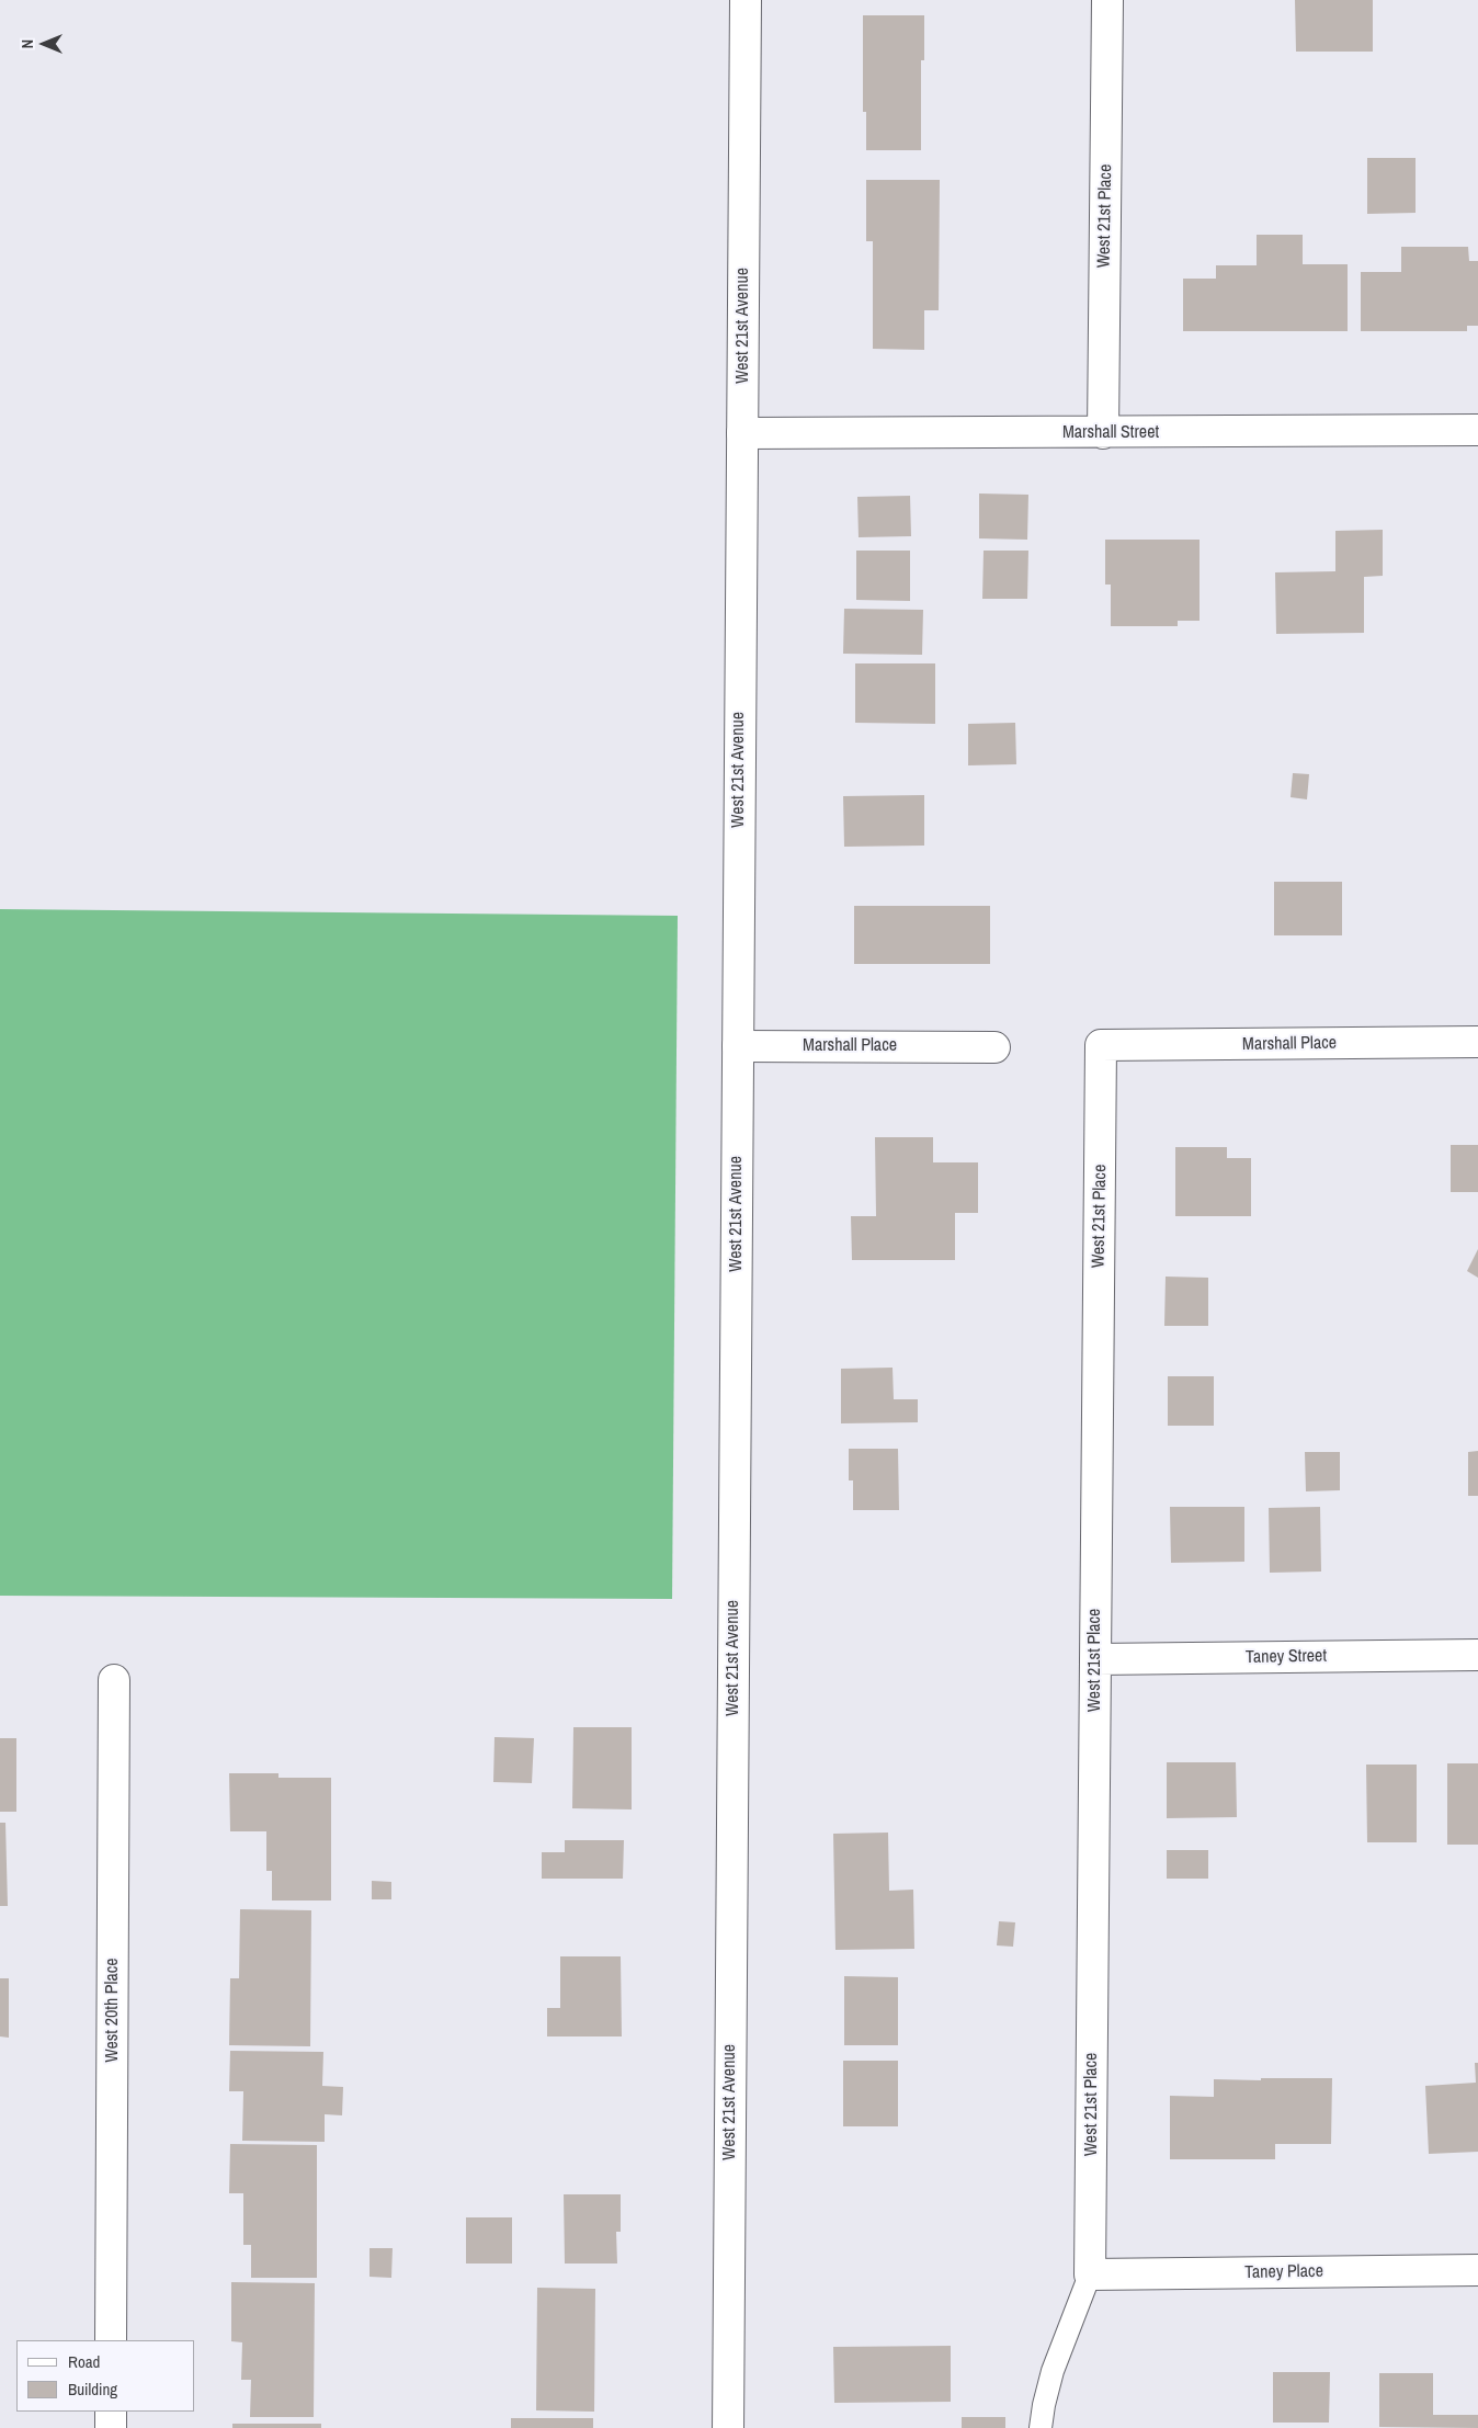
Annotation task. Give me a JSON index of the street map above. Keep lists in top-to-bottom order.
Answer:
{
  "streets": {
    "street": [
      "West 21st Place",
      "West 21st Avenue",
      "Marshall Street",
      "Marshall Place",
      "Taney Street",
      "West 20th Place",
      "Taney Place"
    ]
  },
  "crossings": [
    ["West 21st Place", "Marshall Street"],
    ["West 21st Place", "Marshall Place"],
    ["West 21st Place", "Taney Street"],
    ["West 21st Place", "Taney Place"],
    ["West 21st Avenue", "Marshall Street"],
    ["West 21st Avenue", "Marshall Place"]
  ],
  "legend": ["Road", "Building"],
  "north": "left"
}
